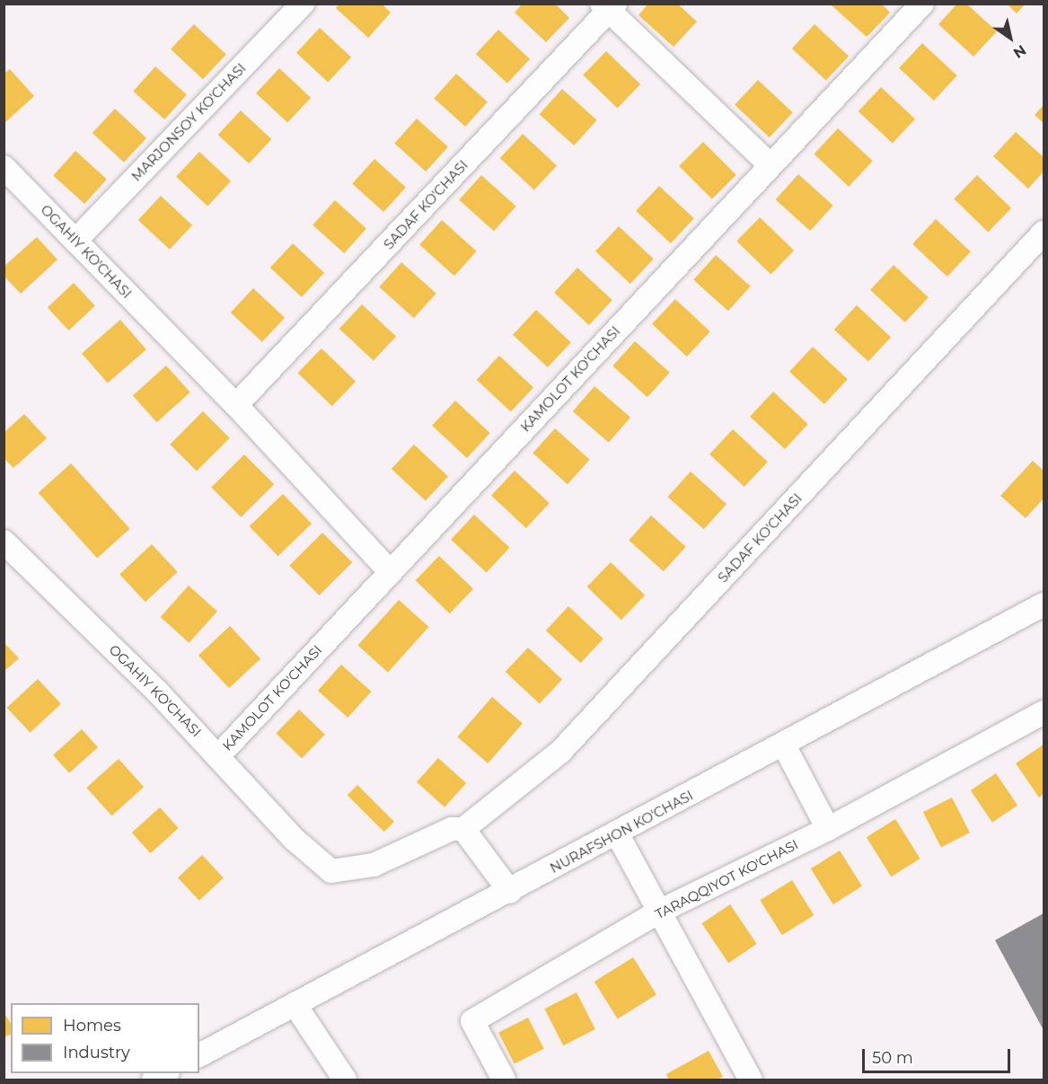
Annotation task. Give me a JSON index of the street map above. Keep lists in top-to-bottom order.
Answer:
{
  "streets": {
    "street": [
      "MARJONSOY KO'CHASI",
      "SADAF KO'CHASI",
      "OGAHIY KO'CHASI",
      "KAMOLOT KO'CHASI",
      "NURAFSHON KO'CHASI",
      "TARAQQIYOT KO'CHASI"
    ]
  },
  "crossings": [
    ["MARJONSOY KO'CHASI", "OGAHIY KO'CHASI"],
    ["SADAF KO'CHASI", "OGAHIY KO'CHASI"],
    ["OGAHIY KO'CHASI", "KAMOLOT KO'CHASI"]
  ],
  "legend": ["Homes", "Industry"],
  "scale_bar": "50 m",
  "north": "bottom right"
}
